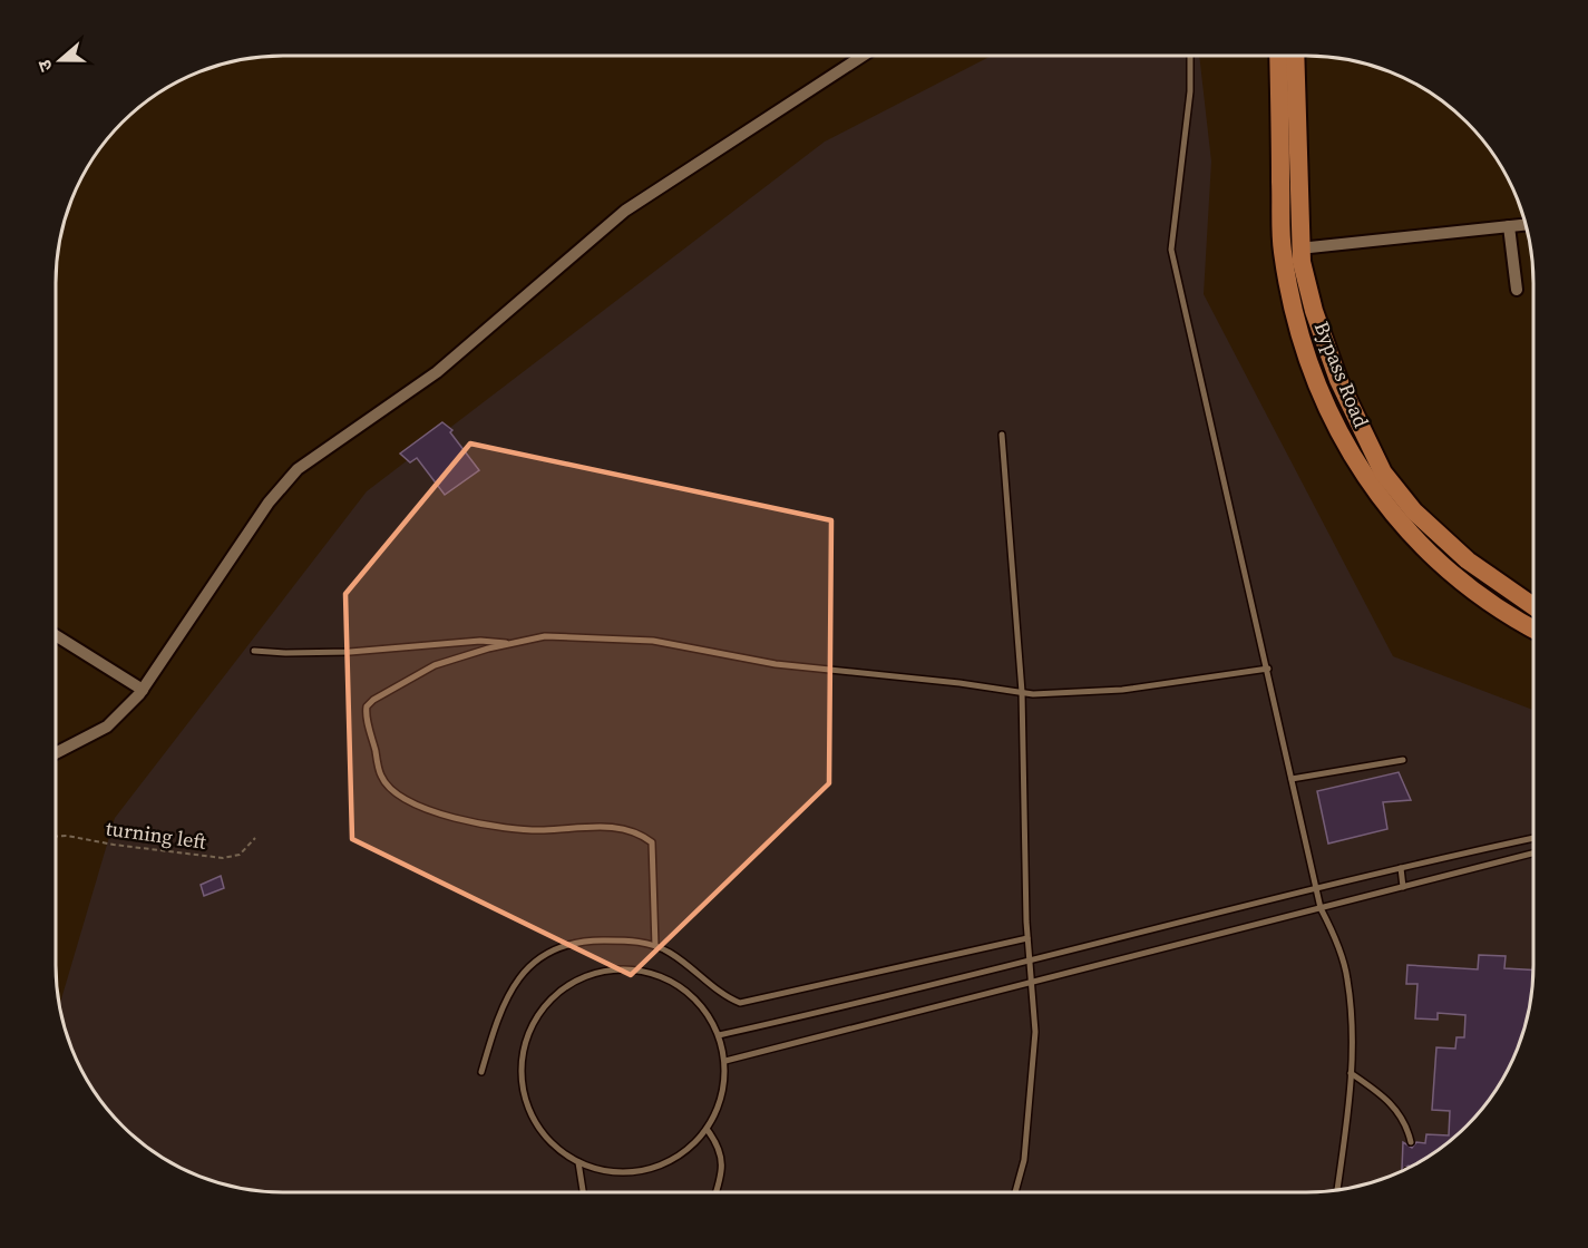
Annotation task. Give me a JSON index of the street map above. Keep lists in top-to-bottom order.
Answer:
{
  "streets": {
    "main road": ["Bypass Road"],
    "path": ["turning left"]
  },
  "north": "left"
}
